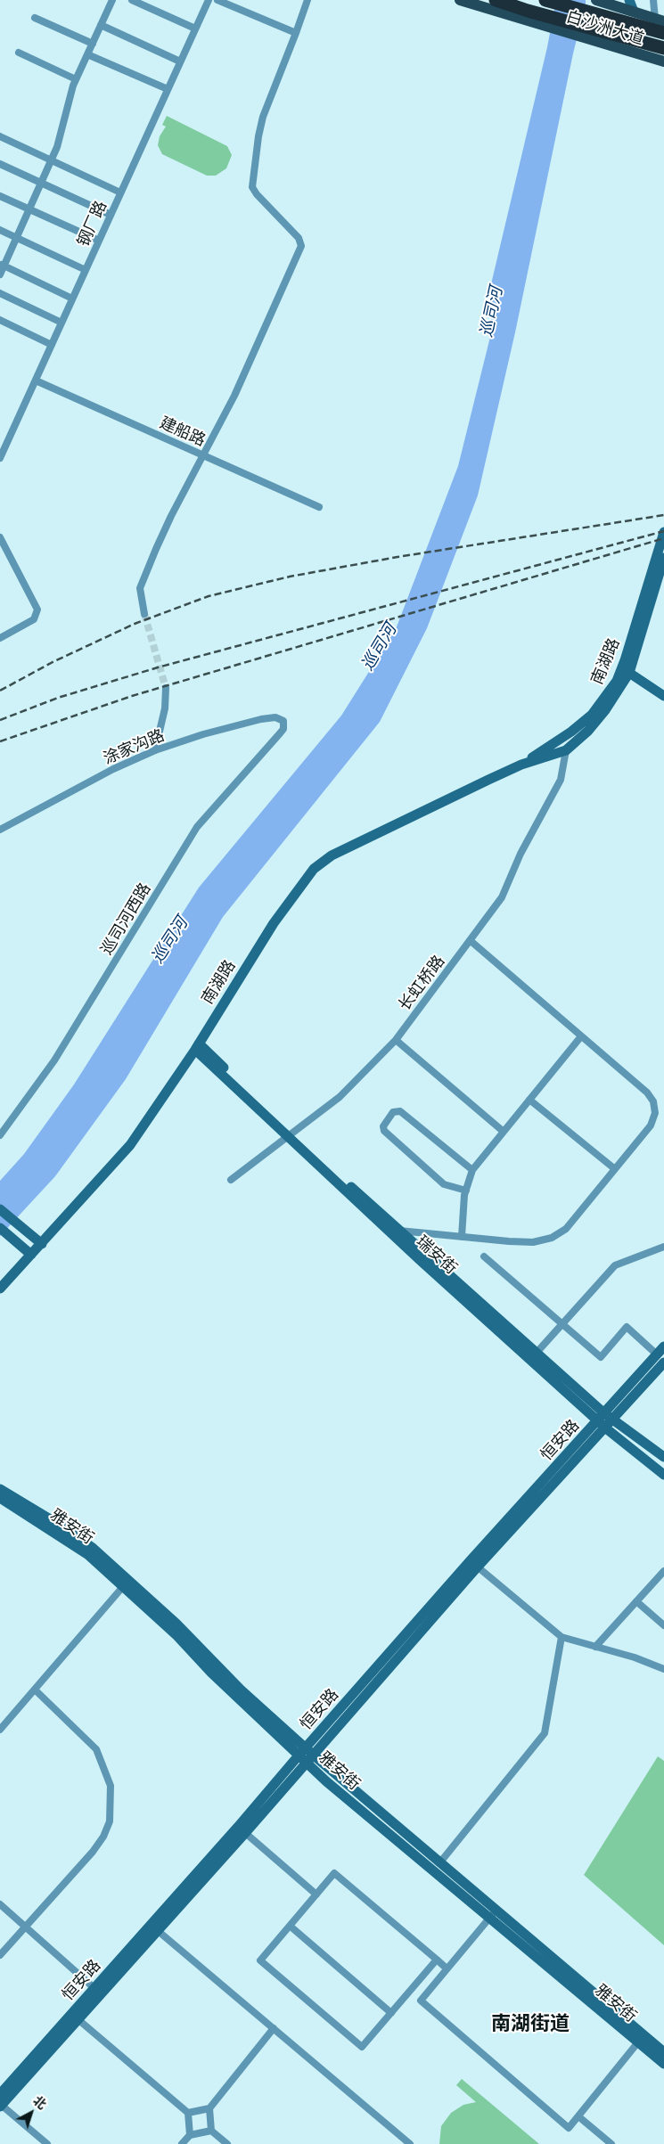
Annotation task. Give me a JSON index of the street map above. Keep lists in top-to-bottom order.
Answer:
{
  "streets": {
    "main road": [
      "白沙洲大道",
      "南湖路",
      "瑞安街",
      "恒安路",
      "雅安街"
    ],
    "street": [
      "钢厂路",
      "建船路",
      "涂家沟路",
      "巡司河西路",
      "长虹桥路"
    ]
  },
  "crossings": [
    ["钢厂路", "建船路"],
    ["南湖路", "长虹桥路"],
    ["南湖路", "瑞安街"],
    ["涂家沟路", "巡司河西路"],
    ["长虹桥路", "瑞安街"],
    ["瑞安街", "恒安路"],
    ["恒安路", "雅安街"]
  ],
  "districts": ["南湖街道"],
  "water": ["巡司河"],
  "north": "top right"
}
